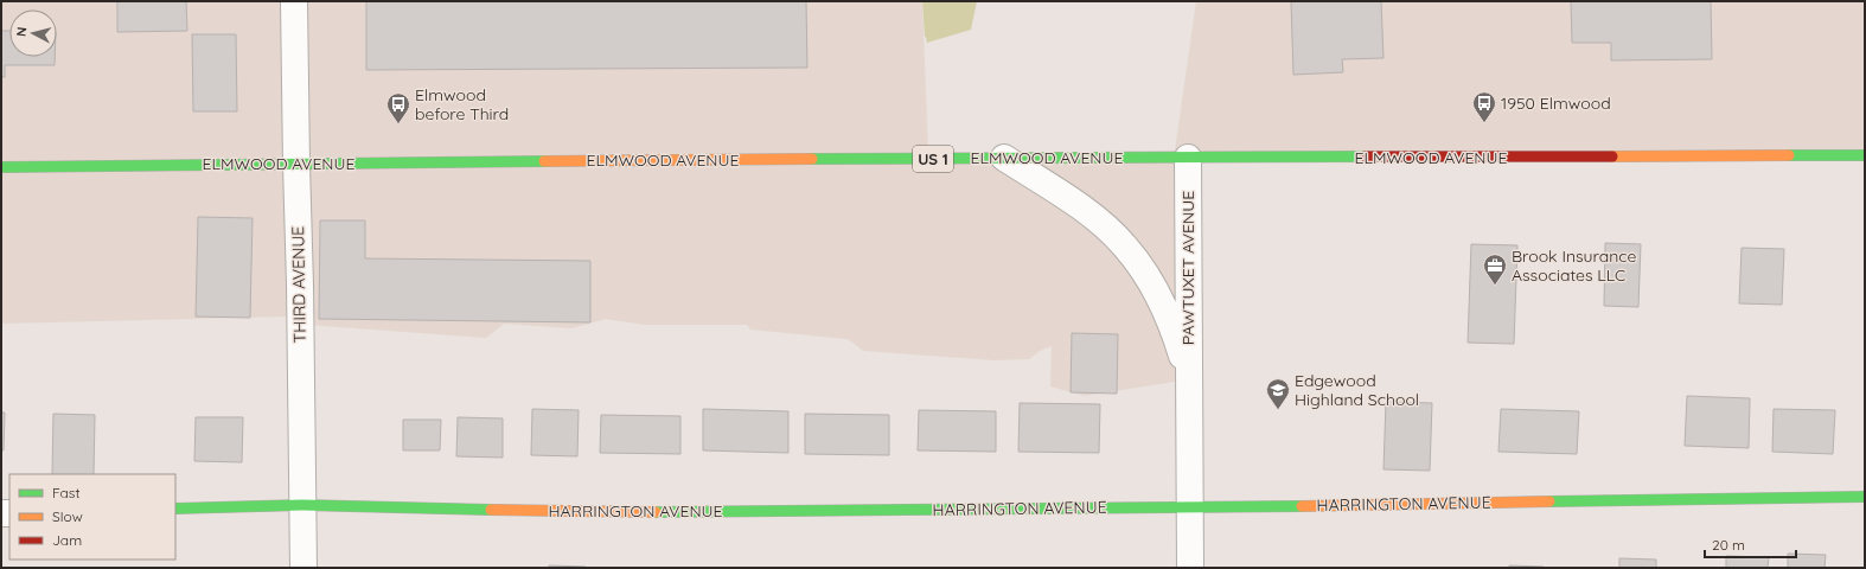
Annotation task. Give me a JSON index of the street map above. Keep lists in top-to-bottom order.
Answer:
{
  "streets": {
    "main road": ["ELMWOOD AVENUE", "US 1", "HARRINGTON AVENUE"],
    "street": ["PAWTUXET AVENUE", "THIRD AVENUE"]
  },
  "crossings": [
    ["ELMWOOD AVENUE", "PAWTUXET AVENUE"],
    ["ELMWOOD AVENUE", "THIRD AVENUE"],
    ["PAWTUXET AVENUE", "HARRINGTON AVENUE"],
    ["THIRD AVENUE", "HARRINGTON AVENUE"]
  ],
  "places": {
    "bus stop": ["1950 Elmwood", "Elmwood before Third"],
    "office": ["Brook Insurance Associates LLC"],
    "school or university": ["Edgewood Highland School"]
  },
  "legend": ["Fast", "Slow", "Jam"],
  "scale_bar": "20 m",
  "north": "left"
}
